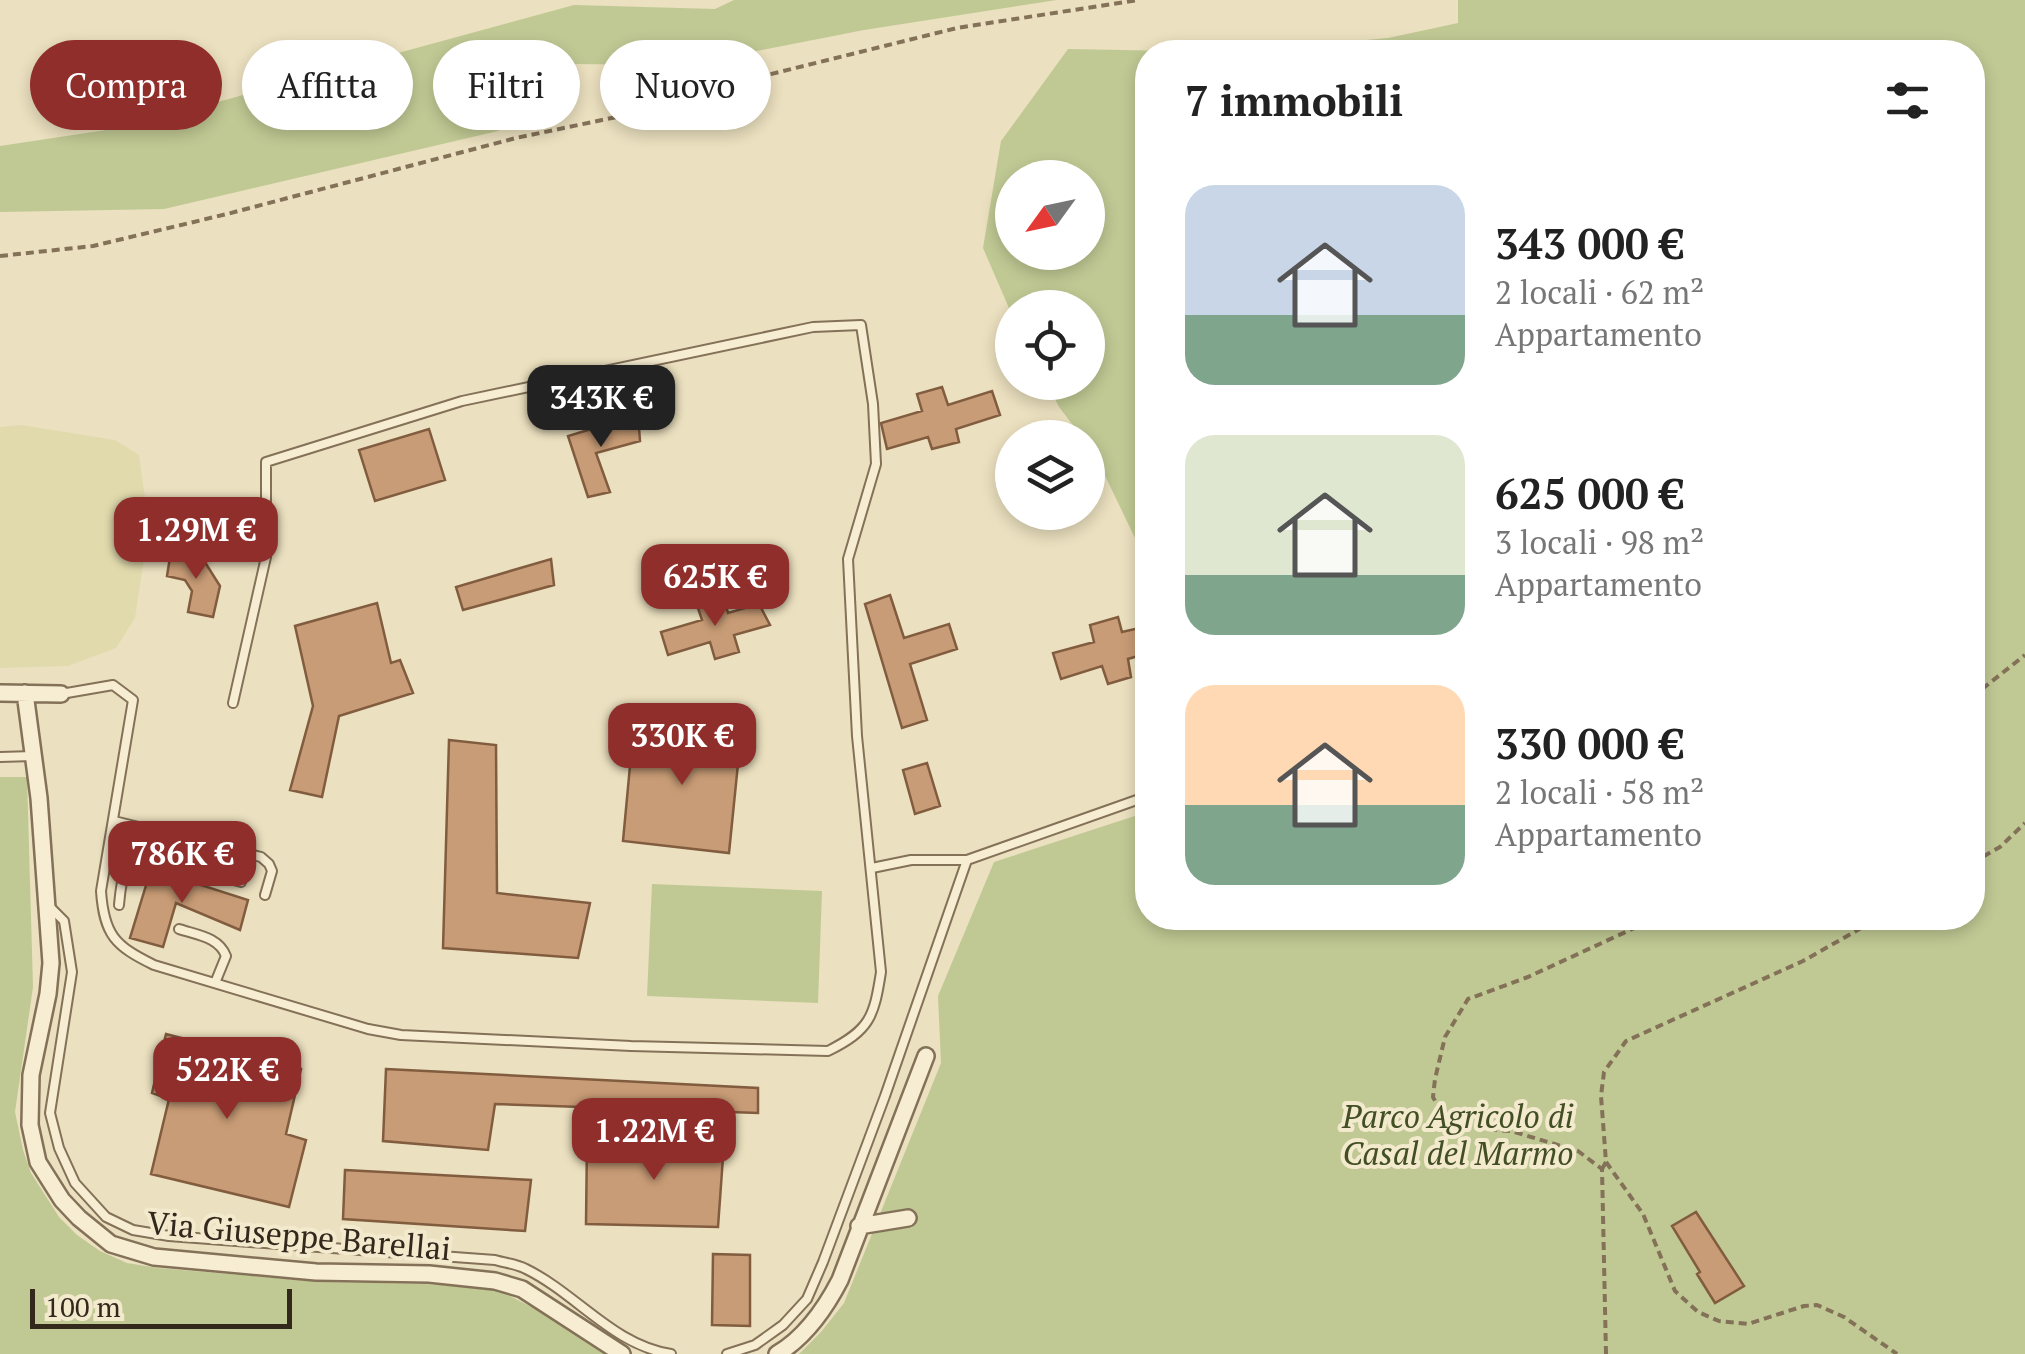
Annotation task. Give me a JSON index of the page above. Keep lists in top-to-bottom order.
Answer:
{
  "streets": {
    "street": ["Via Giuseppe Barellai"]
  },
  "parks": ["Parco Agricolo di Casal del Marmo"],
  "scale_bar": "100 m",
  "north": "bottom left",
  "page": {
    "chip": [
      "Compra",
      "Affitta",
      "Filtri",
      "Nuovo"
    ],
    "heading": "7 immobili",
    "list": [
      {
        "name": "343 000 €",
        "note": "2 locali · 62 m² · Appartamento"
      },
      {
        "name": "625 000 €",
        "note": "3 locali · 98 m² · Appartamento"
      },
      {
        "name": "330 000 €",
        "note": "2 locali · 58 m² · Appartamento"
      }
    ],
    "price": [
      "343K €",
      "1.29M €",
      "625K €",
      "330K €",
      "786K €",
      "522K €",
      "1.22M €"
    ],
    "scale": "100 m"
  }
}
